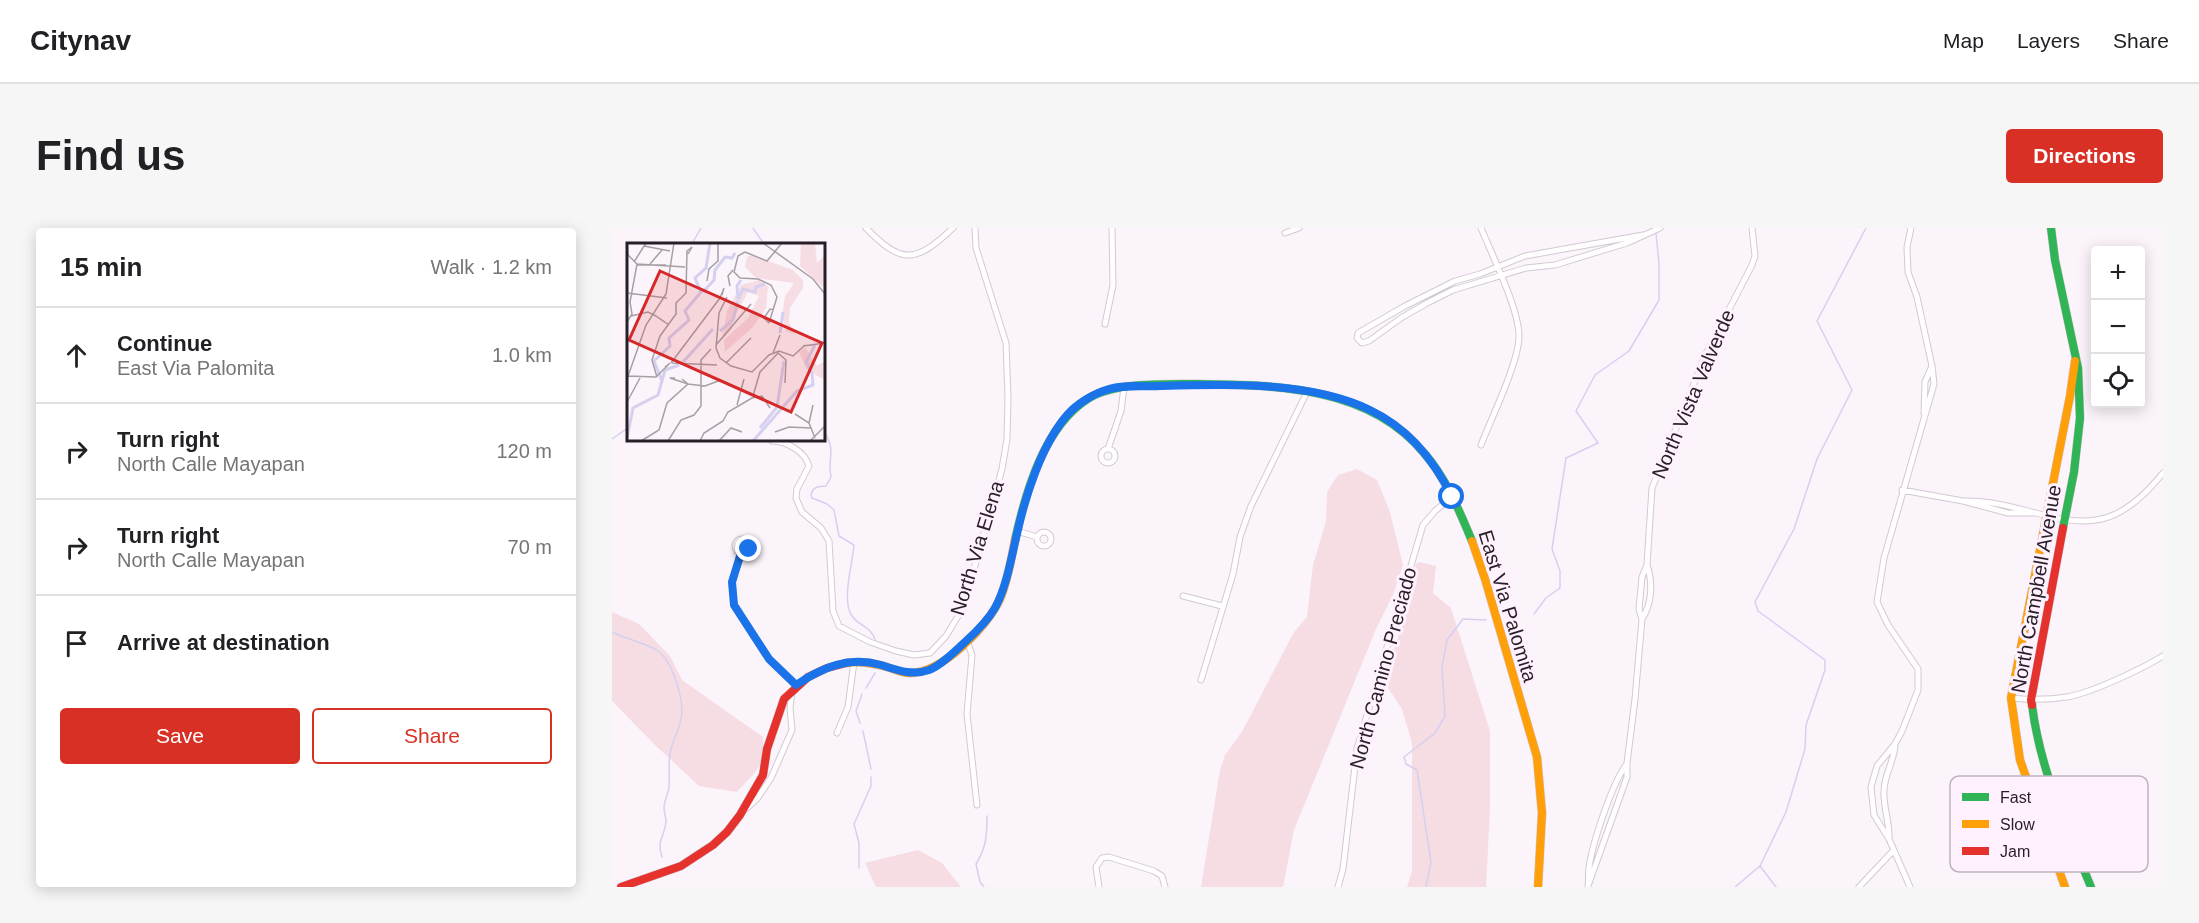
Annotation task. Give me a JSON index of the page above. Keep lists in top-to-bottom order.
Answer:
{
  "streets": {
    "street": [
      "North Vista Valverde",
      "North Via Elena",
      "North Campbell Avenue",
      "East Via Palomita",
      "North Camino Preciado"
    ]
  },
  "crossings": [
    ["East Via Palomita", "North Camino Preciado"]
  ],
  "legend": ["Fast", "Slow", "Jam"],
  "page": {
    "header": "Citynav",
    "nav": ["Map", "Layers", "Share"],
    "buttons": [
      "Directions",
      ["Save", "Share"]
    ],
    "title": "Find us",
    "heading": ["15 min", "Walk · 1.2 km"],
    "map_buttons": ["+", "−"],
    "list": [
      ["Continue", "East Via Palomita", "1.0 km"],
      ["Turn right", "North Calle Mayapan", "120 m"],
      ["Turn right", "North Calle Mayapan", "70 m"],
      "Arrive at destination"
    ]
  }
}
